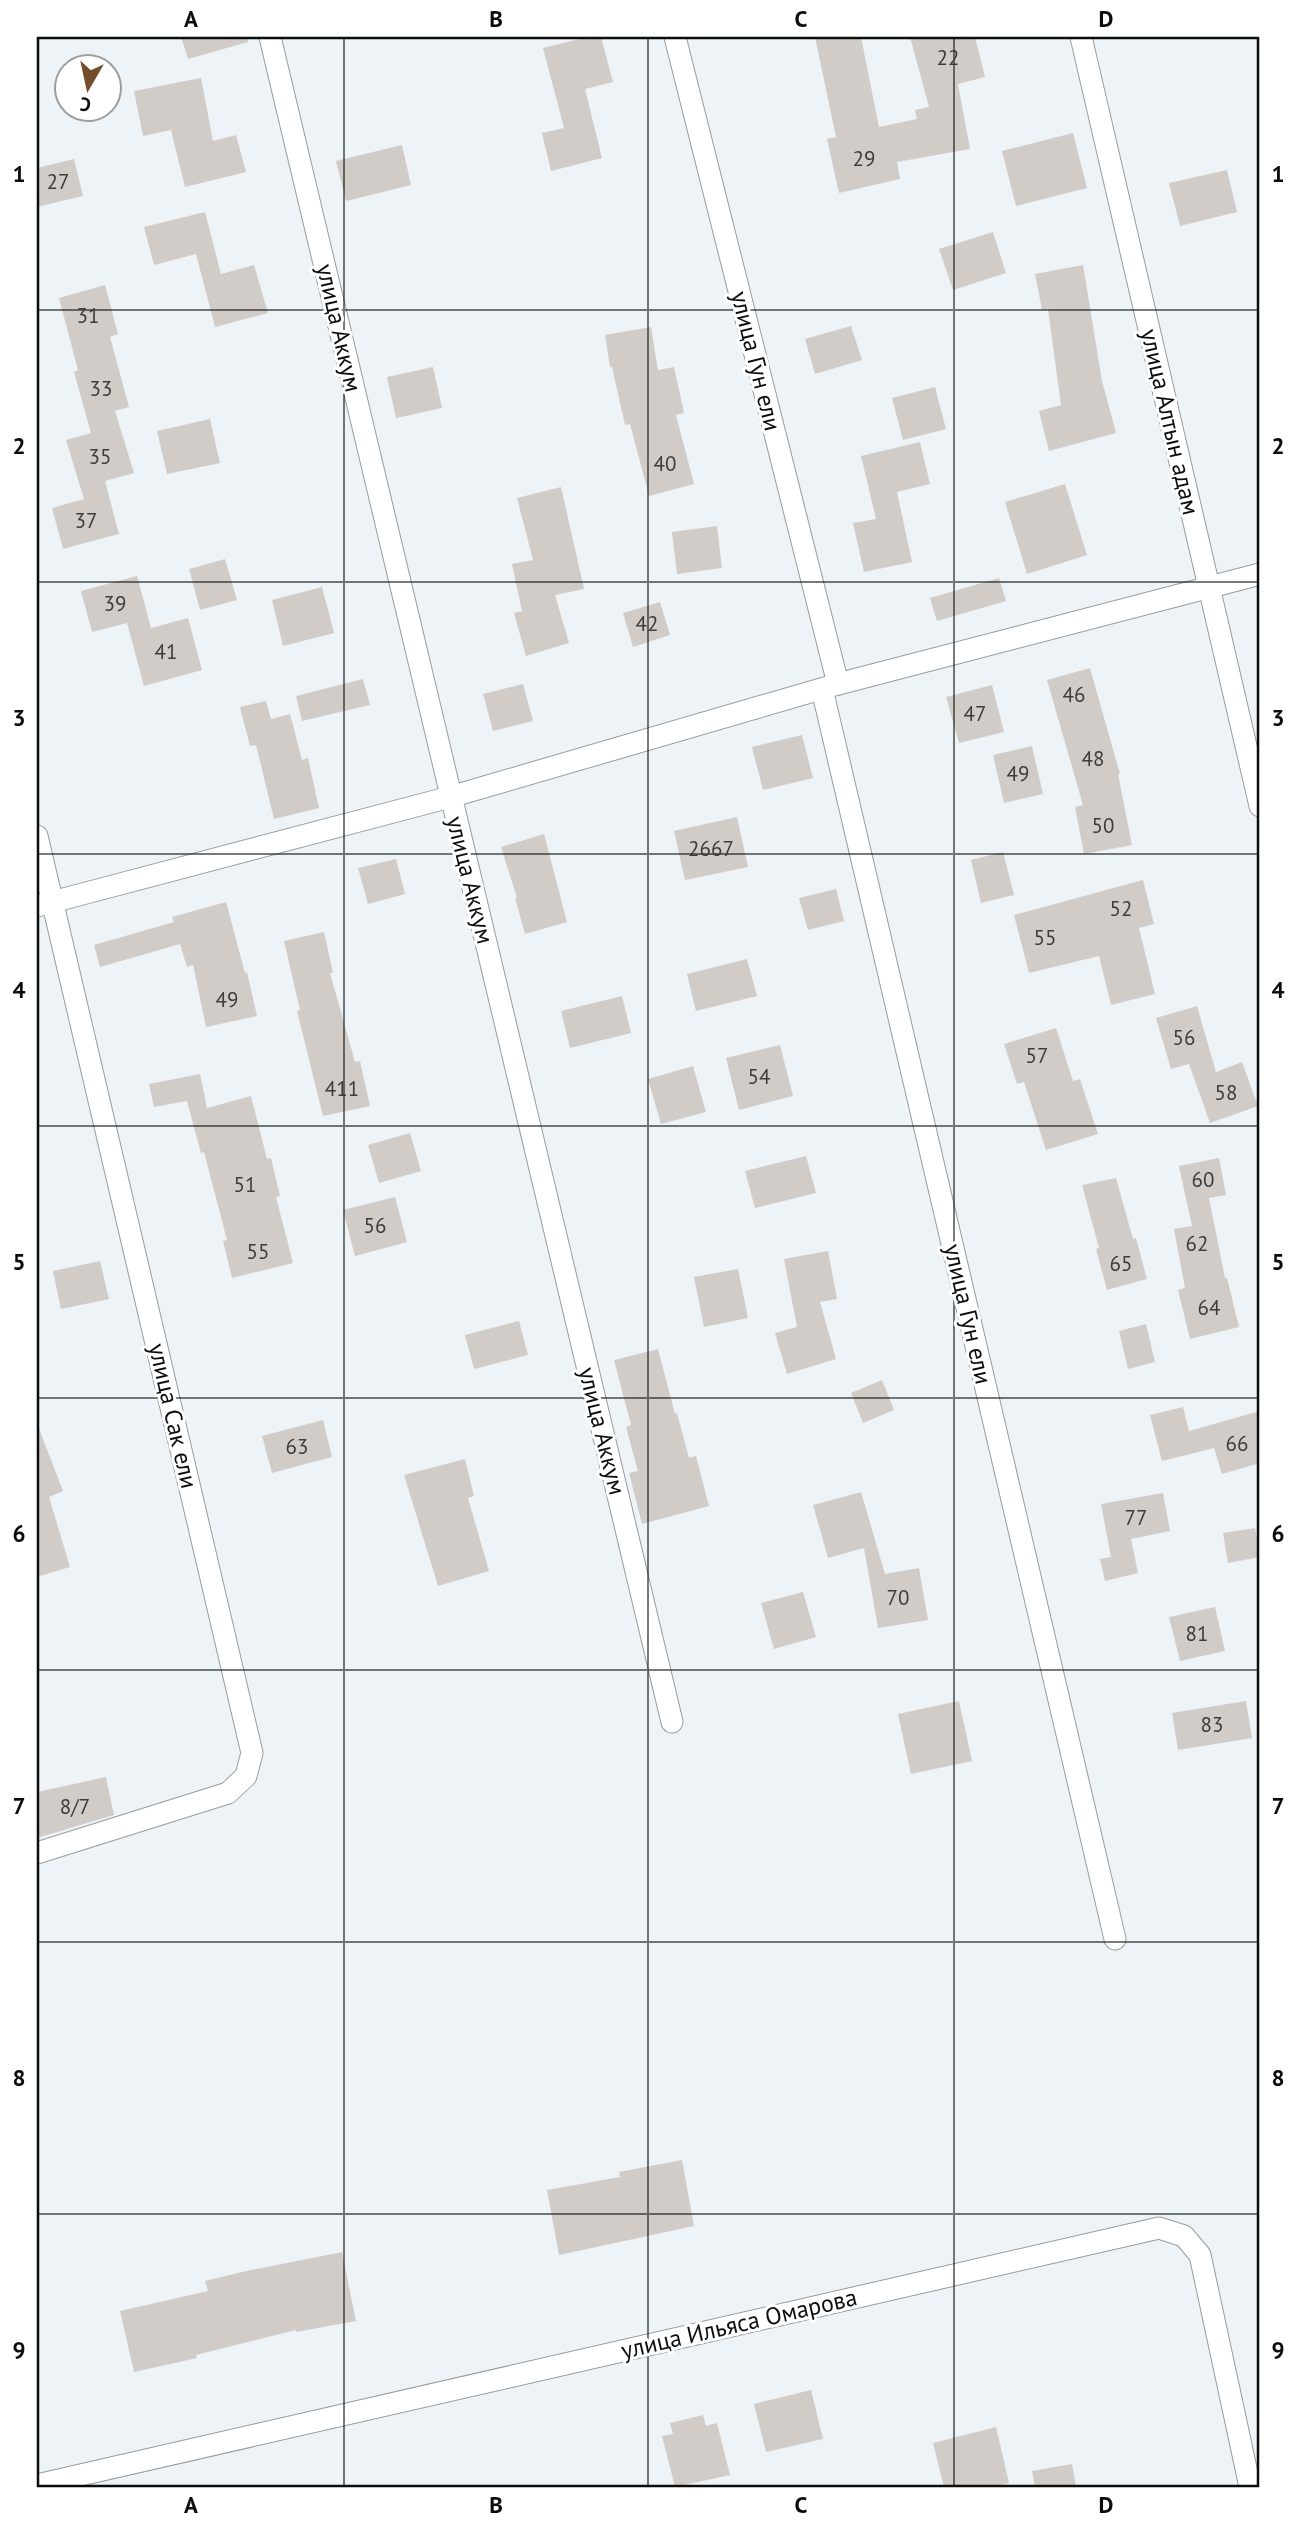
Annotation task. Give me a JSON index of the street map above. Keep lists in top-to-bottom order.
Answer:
{
  "streets": {
    "street": [
      "улица Аккум",
      "улица Гун ели",
      "улица Алтын адам",
      "улица Сак ели",
      "улица Ильяса Омарова"
    ]
  },
  "house_numbers": [
    "22",
    "29",
    "27",
    "31",
    "33",
    "35",
    "40",
    "37",
    "39",
    "42",
    "41",
    "46",
    "47",
    "48",
    "49",
    "50",
    "2667",
    "52",
    "55",
    "49",
    "56",
    "57",
    "54",
    "411",
    "58",
    "60",
    "51",
    "56",
    "62",
    "55",
    "65",
    "64",
    "66",
    "63",
    "77",
    "70",
    "81",
    "83",
    "8/7"
  ],
  "north": "bottom",
  "grid": {
    "columns": [
      "A",
      "B",
      "C",
      "D"
    ],
    "rows": [
      "1",
      "2",
      "3",
      "4",
      "5",
      "6",
      "7",
      "8",
      "9"
    ]
  }
}
